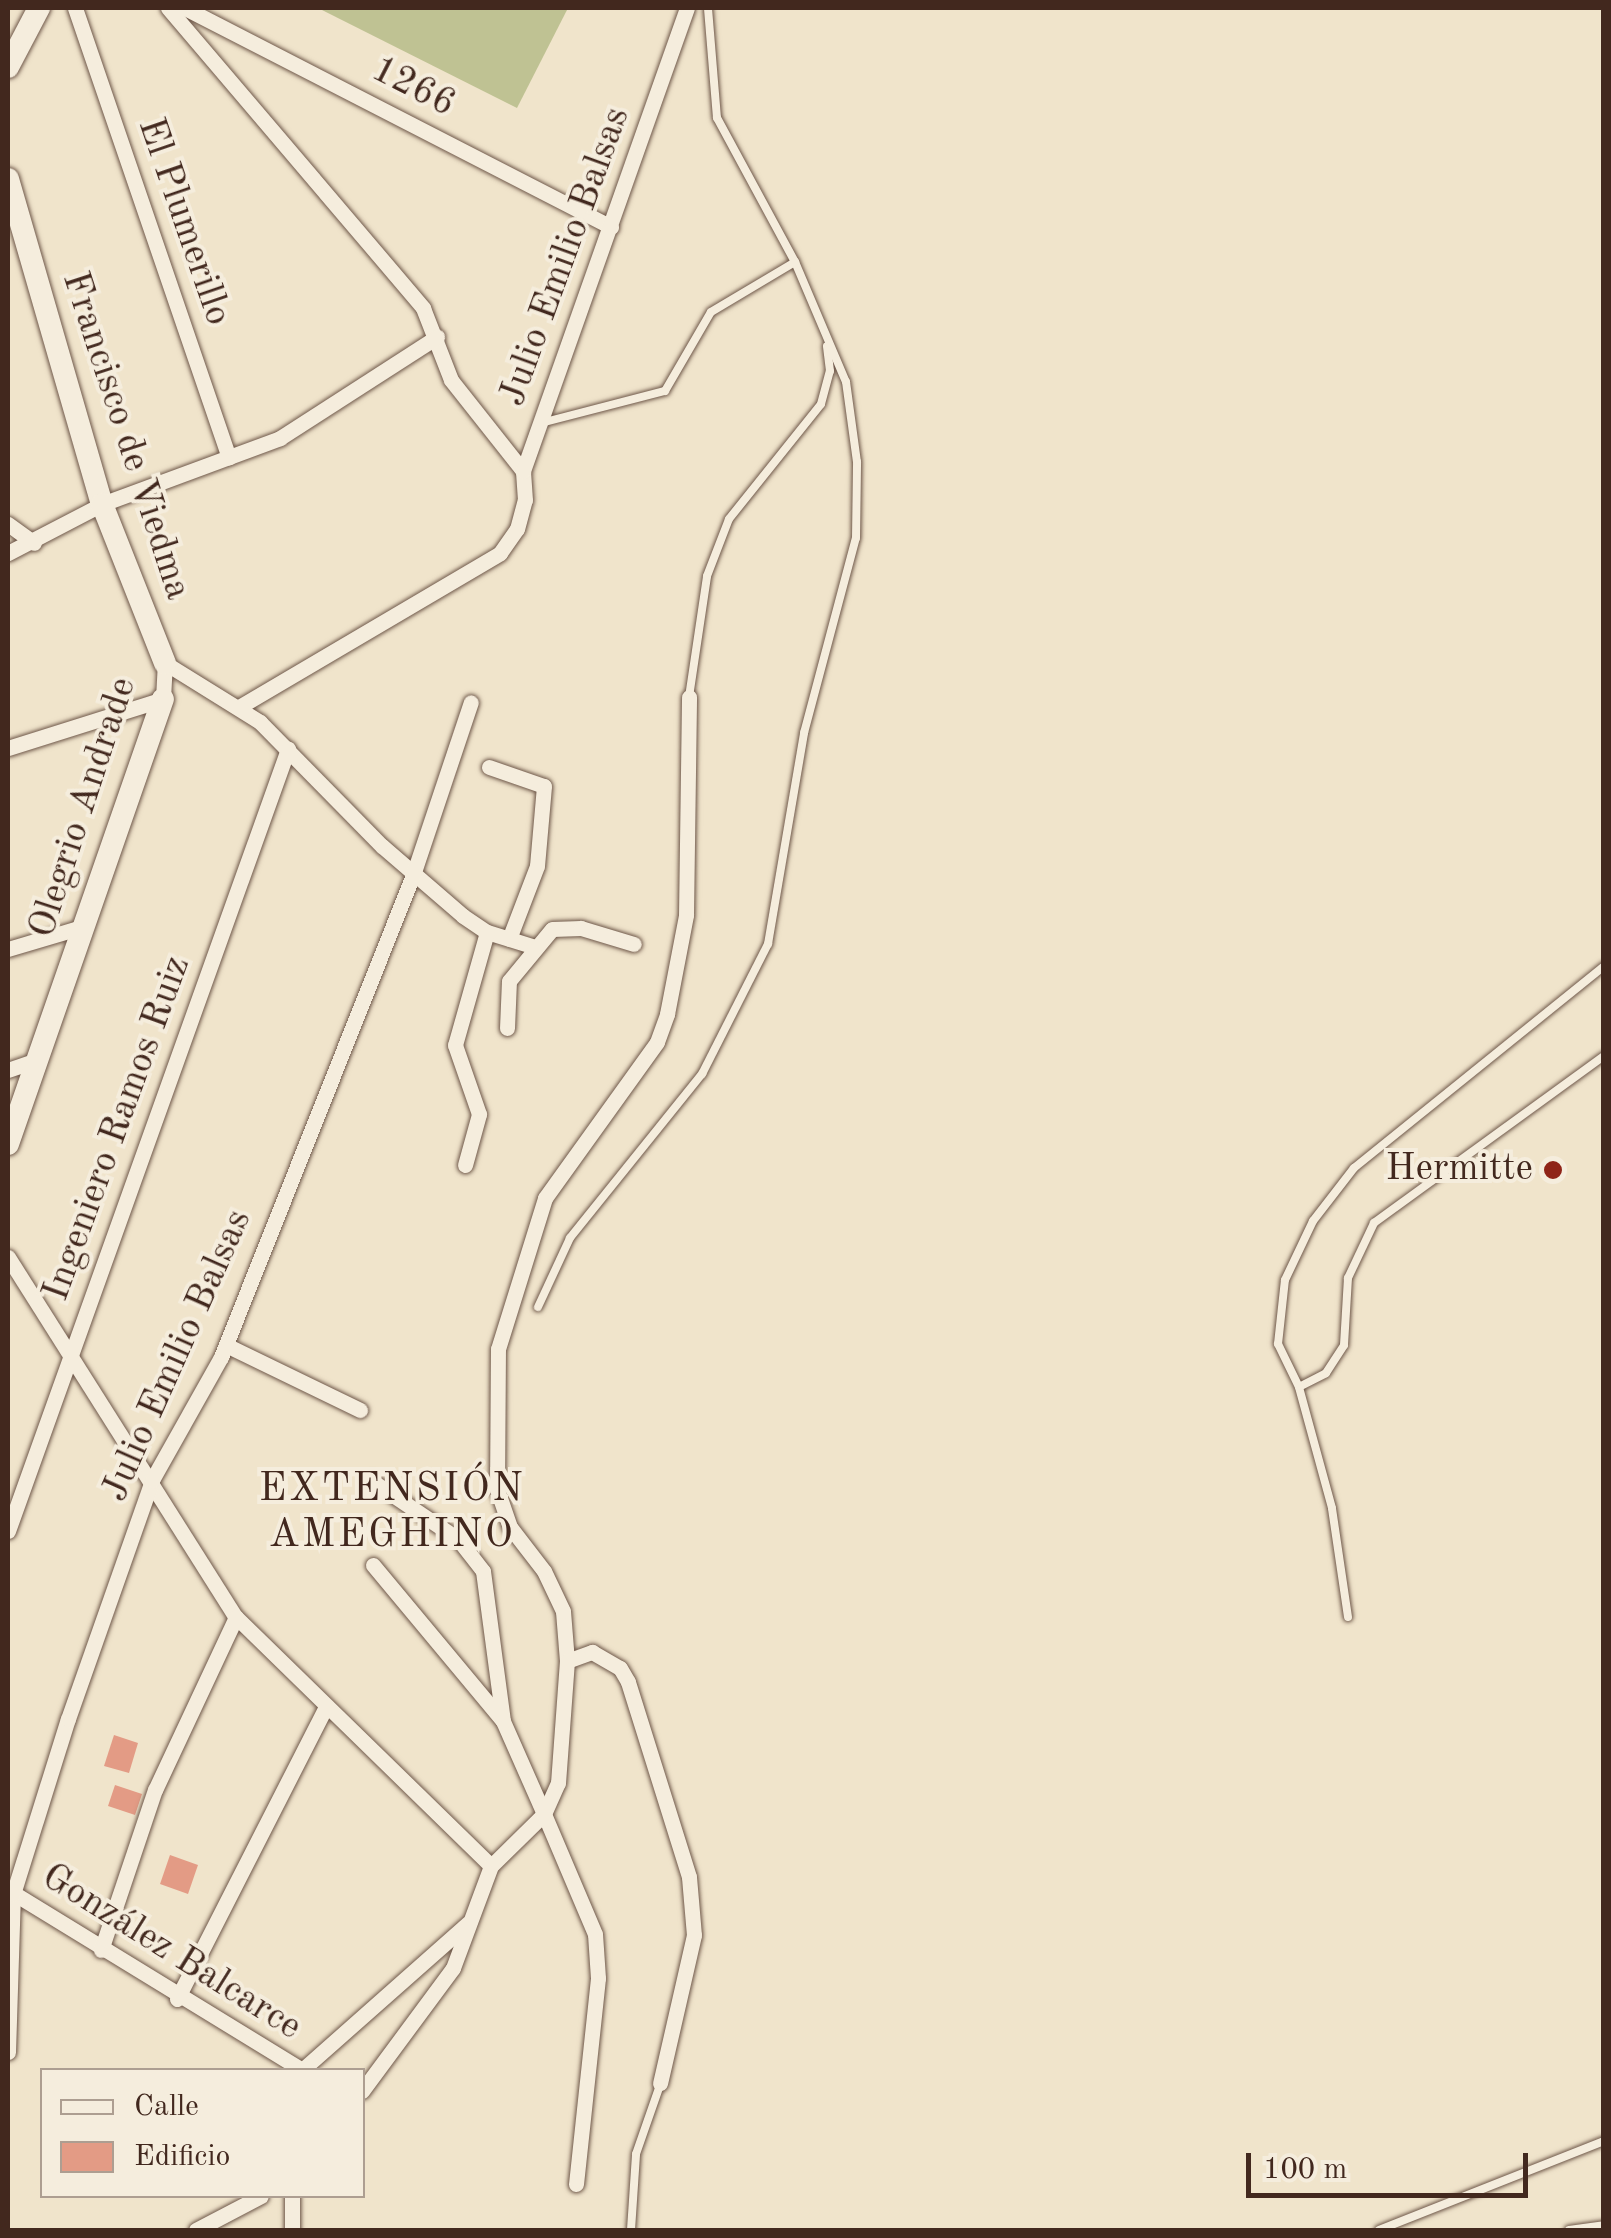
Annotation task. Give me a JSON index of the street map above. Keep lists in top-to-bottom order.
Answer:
{
  "streets": {
    "street": [
      "1266",
      "El Plumerillo",
      "Julio Emilio Balsas",
      "Francisco de Viedma",
      "Olegrio Andrade",
      "Ingeniero Ramos Ruiz",
      "González Balcarce"
    ]
  },
  "crossings": [
    ["1266", "Julio Emilio Balsas"],
    ["Julio Emilio Balsas", "González Balcarce"],
    ["Francisco de Viedma", "Olegrio Andrade"]
  ],
  "districts": ["EXTENSIÓN AMEGHINO"],
  "places": ["Hermitte"],
  "legend": ["Calle", "Edificio"],
  "scale_bar": "100 m"
}
